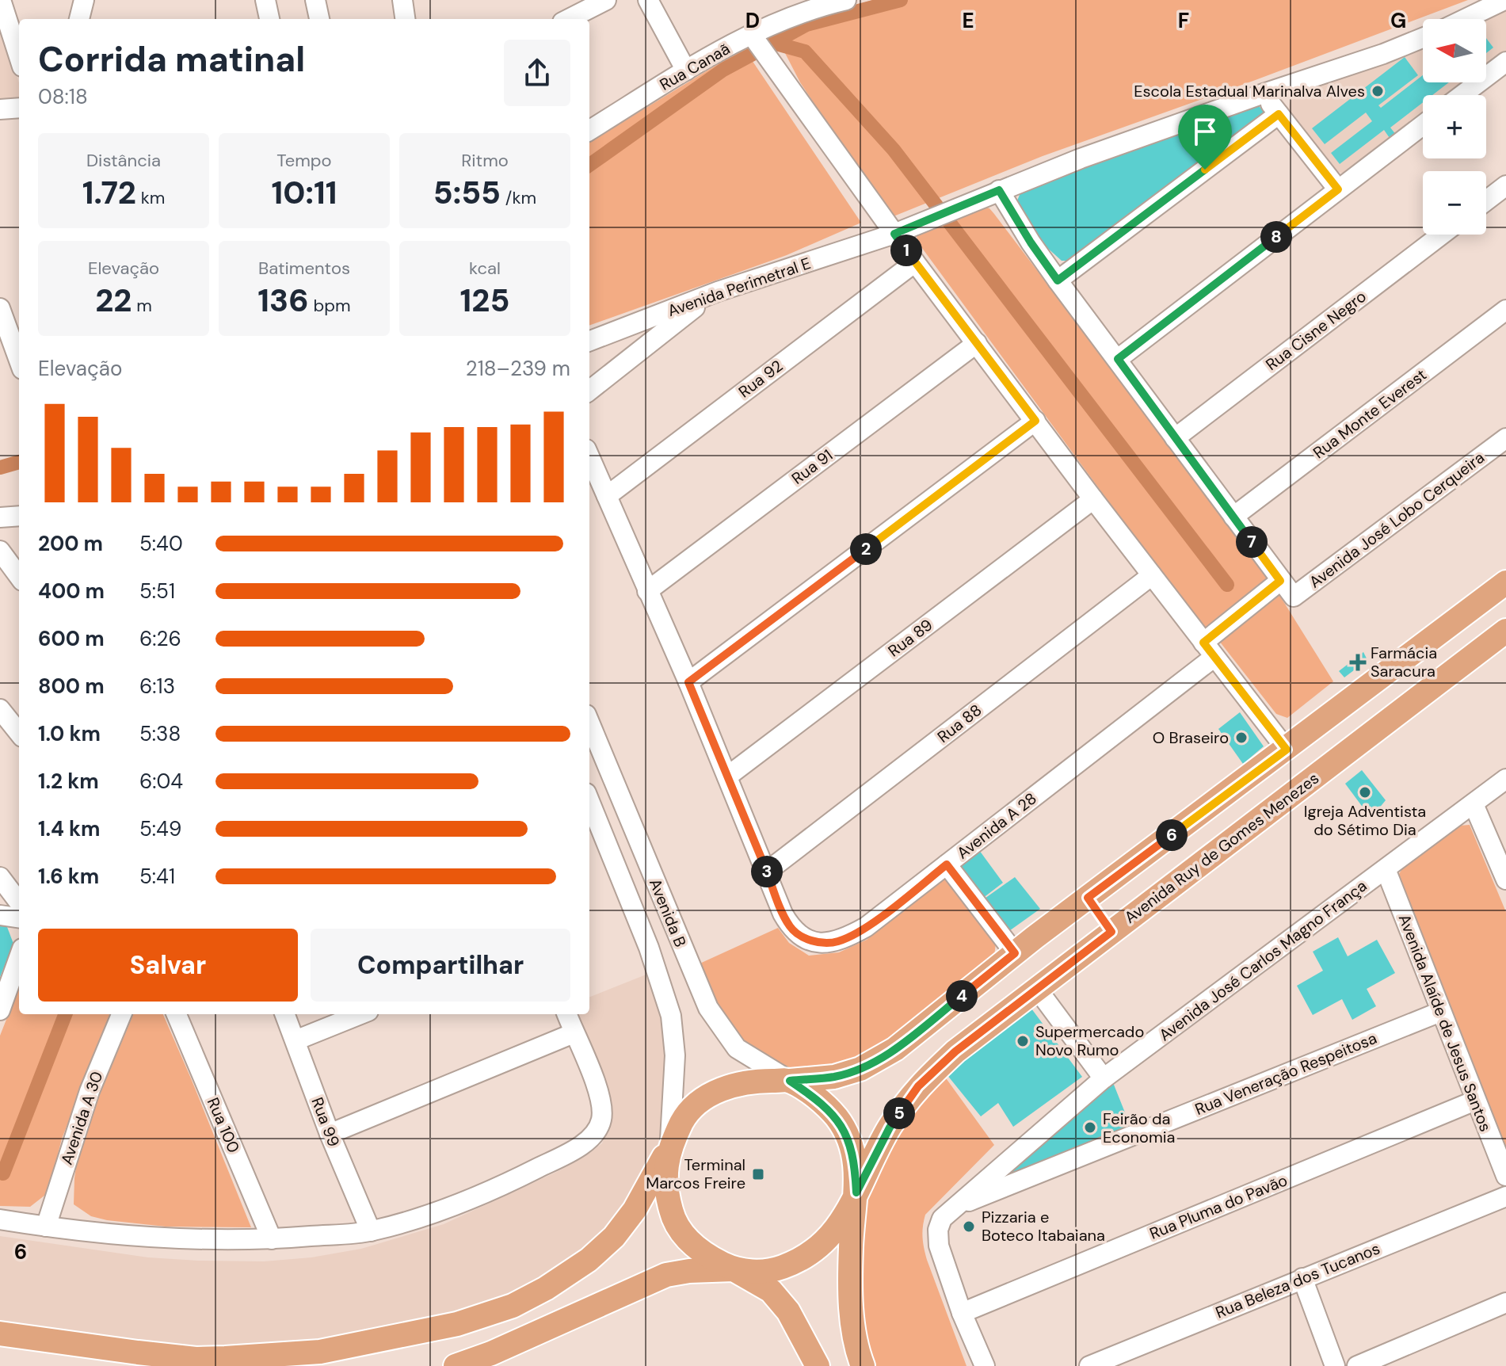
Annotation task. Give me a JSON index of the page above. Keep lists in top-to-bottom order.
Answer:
{
  "streets": {
    "main road": ["Avenida Ruy de Gomes Menezes"],
    "street": [
      "Rua Canaã",
      "Avenida Perimetral E",
      "Rua Cisne Negro",
      "Rua 92",
      "Rua Monte Everest",
      "Rua 91",
      "Avenida José Lobo Cerqueira",
      "Rua 89",
      "Rua 88",
      "Avenida A 28",
      "Avenida B",
      "Avenida José Carlos Magno França",
      "Avenida Alaíde de Jesus Santos",
      "Rua Veneração Respeitosa",
      "Avenida A 30",
      "Rua 99",
      "Rua 100",
      "Rua Pluma do Pavão",
      "Rua Beleza dos Tucanos"
    ]
  },
  "crossings": [
    ["Rua 92", "Avenida A 28"],
    ["Rua 91", "Avenida A 28"],
    ["Avenida José Lobo Cerqueira", "Avenida A 28"],
    ["Rua 89", "Avenida A 28"],
    ["Rua 88", "Avenida A 28"],
    ["Avenida Ruy de Gomes Menezes", "Avenida B"],
    ["Avenida José Carlos Magno França", "Avenida Alaíde de Jesus Santos"],
    ["Avenida José Carlos Magno França", "Rua Veneração Respeitosa"],
    ["Avenida José Carlos Magno França", "Rua Pluma do Pavão"],
    ["Avenida Alaíde de Jesus Santos", "Rua Veneração Respeitosa"],
    ["Avenida Alaíde de Jesus Santos", "Rua Pluma do Pavão"]
  ],
  "places": {
    "other": [
      "Escola Estadual Marinalva Alves",
      "O Braseiro",
      "Igreja Adventista do Sétimo Dia",
      "Supermercado Novo Rumo",
      "Feirão da Economia",
      "Pizzaria e Boteco Itabaiana"
    ],
    "health": ["Farmácia Saracura"],
    "transit": ["Terminal Marcos Freire"]
  },
  "north": "left",
  "page": {
    "map_buttons": ["+", "−"],
    "heading": ["Corrida matinal", "08:18"],
    "stats": [
      ["Distância", "1.72 km"],
      ["Tempo", "10:11"],
      ["Ritmo", "5:55 /km"],
      ["Elevação", "22 m"],
      ["Batimentos", "136 bpm"],
      ["kcal", "125"]
    ],
    "pins": [
      "8",
      "1",
      "7",
      "2",
      "6",
      "3",
      "4",
      "5"
    ],
    "chart": ["Elevação", "218–239 m"],
    "list": [
      {
        "name": "200 m",
        "note": "5:40"
      },
      {
        "name": "400 m",
        "note": "5:51"
      },
      {
        "name": "600 m",
        "note": "6:26"
      },
      {
        "name": "800 m",
        "note": "6:13"
      },
      {
        "name": "1.0 km",
        "note": "5:38"
      },
      {
        "name": "1.2 km",
        "note": "6:04"
      },
      {
        "name": "1.4 km",
        "note": "5:49"
      },
      {
        "name": "1.6 km",
        "note": "5:41"
      }
    ],
    "buttons": ["Salvar", "Compartilhar"]
  },
  "grid": {
    "columns": [
      "D",
      "E",
      "F",
      "G"
    ],
    "rows": ["6"]
  }
}
